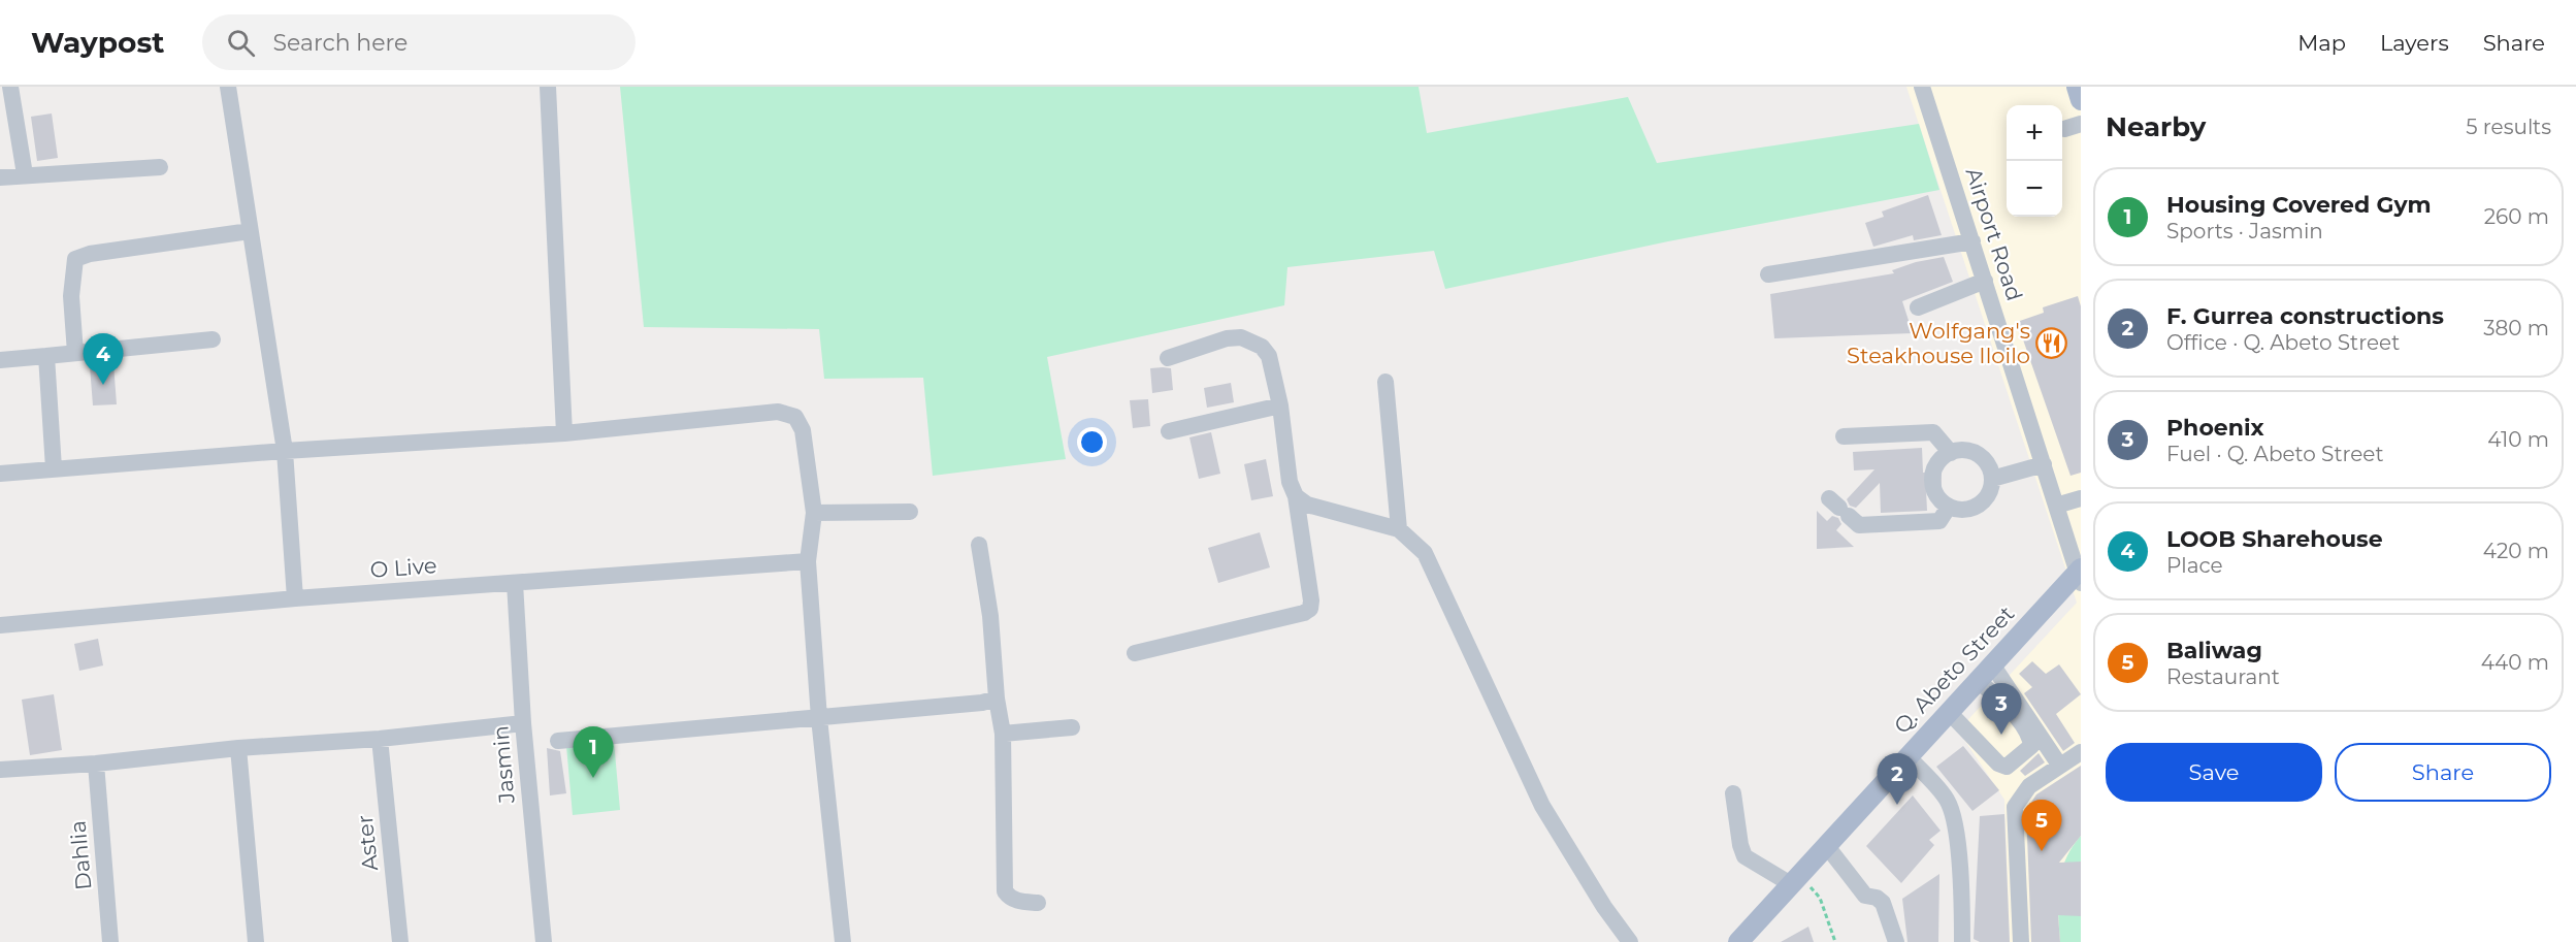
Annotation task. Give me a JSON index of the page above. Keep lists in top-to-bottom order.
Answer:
{
  "streets": {
    "main road": ["Q. Abeto Street"],
    "street": [
      "Airport Road",
      "O Live",
      "Jasmin",
      "Aster",
      "Dahlia"
    ]
  },
  "crossings": [
    ["Airport Road", "Q. Abeto Street"],
    ["O Live", "Jasmin"]
  ],
  "places": {
    "restaurant": ["Wolfgang's Steakhouse Iloilo"]
  },
  "page": {
    "header": "Waypost",
    "search": "Search here",
    "nav": ["Map", "Layers", "Share"],
    "heading": ["Nearby", "5 results"],
    "map_buttons": ["+", "−"],
    "list": [
      {
        "mark": "1",
        "name": "Housing Covered Gym",
        "note": "Sports · Jasmin",
        "value": "260 m"
      },
      {
        "mark": "2",
        "name": "F. Gurrea constructions",
        "note": "Office · Q. Abeto Street",
        "value": "380 m"
      },
      {
        "mark": "3",
        "name": "Phoenix",
        "note": "Fuel · Q. Abeto Street",
        "value": "410 m"
      },
      {
        "mark": "4",
        "name": "LOOB Sharehouse",
        "note": "Place",
        "value": "420 m"
      },
      {
        "mark": "5",
        "name": "Baliwag",
        "note": "Restaurant",
        "value": "440 m"
      }
    ],
    "pins": [
      "4",
      "3",
      "1",
      "2",
      "5"
    ],
    "buttons": ["Save", "Share"]
  }
}
